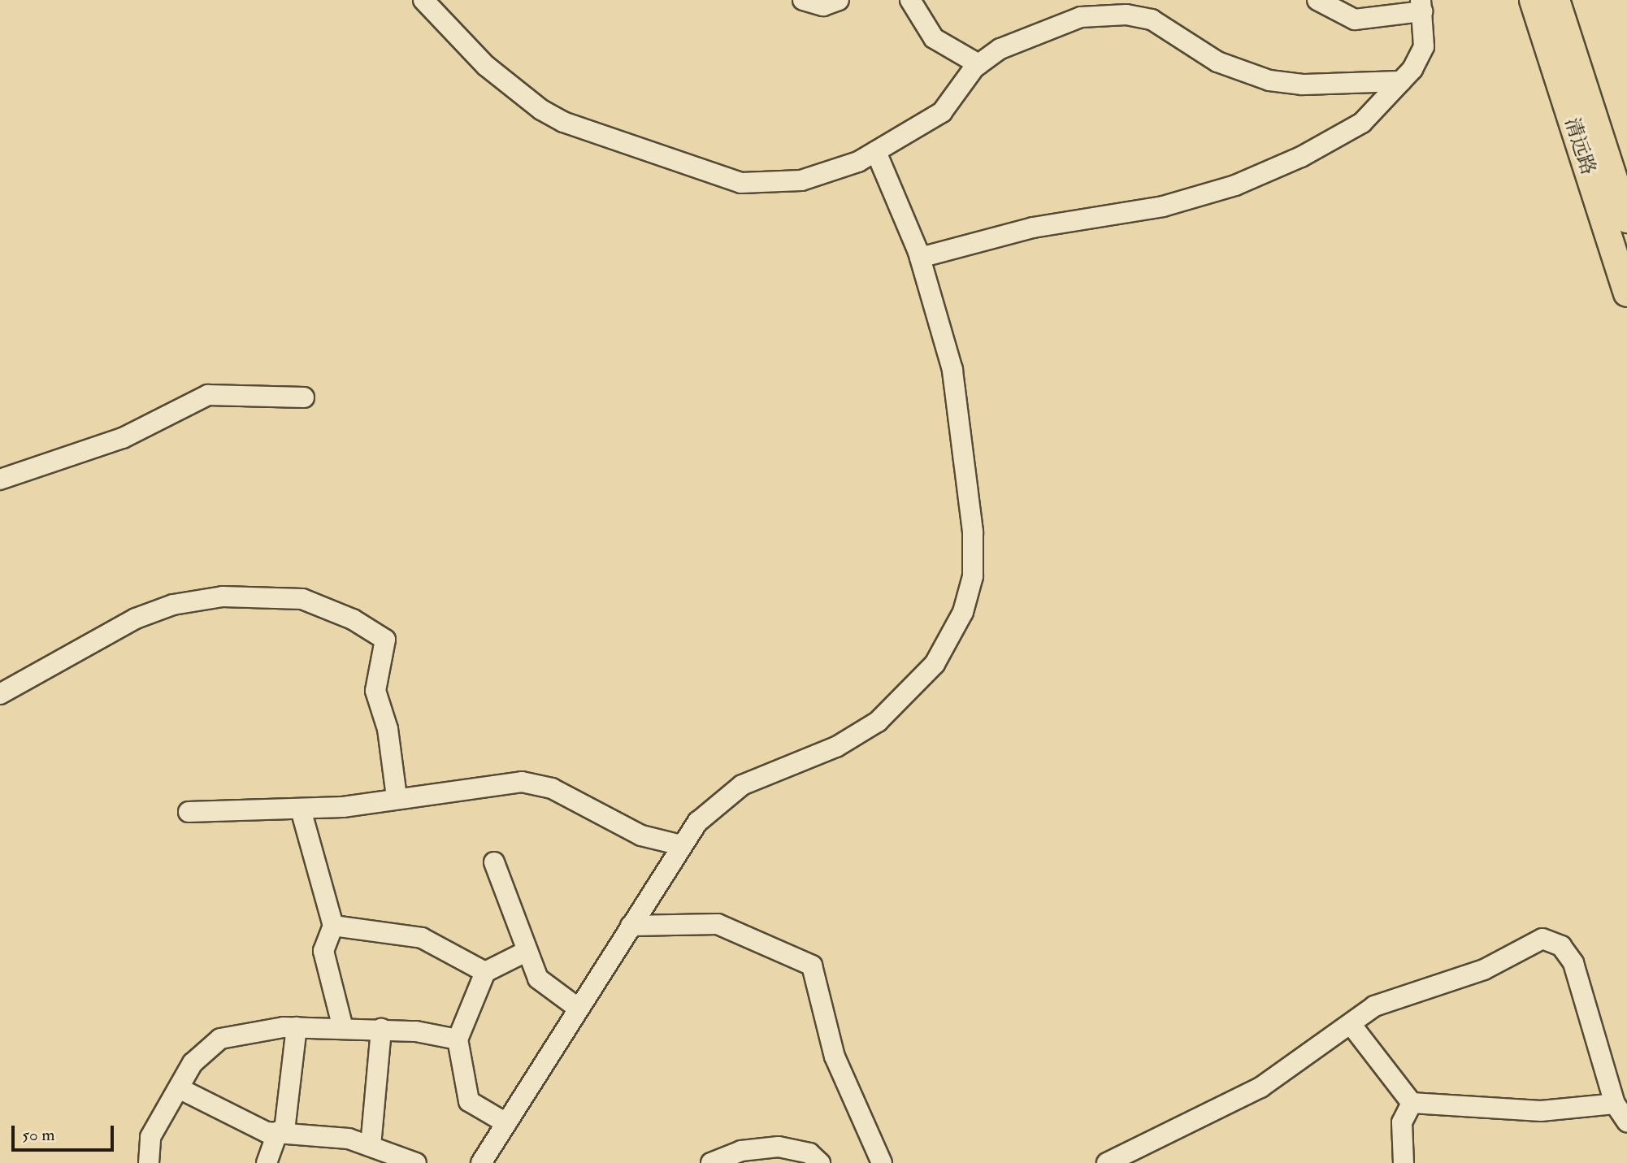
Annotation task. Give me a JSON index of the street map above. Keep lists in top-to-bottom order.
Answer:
{
  "streets": {
    "main road": ["清远路"]
  },
  "scale_bar": "50 m"
}
